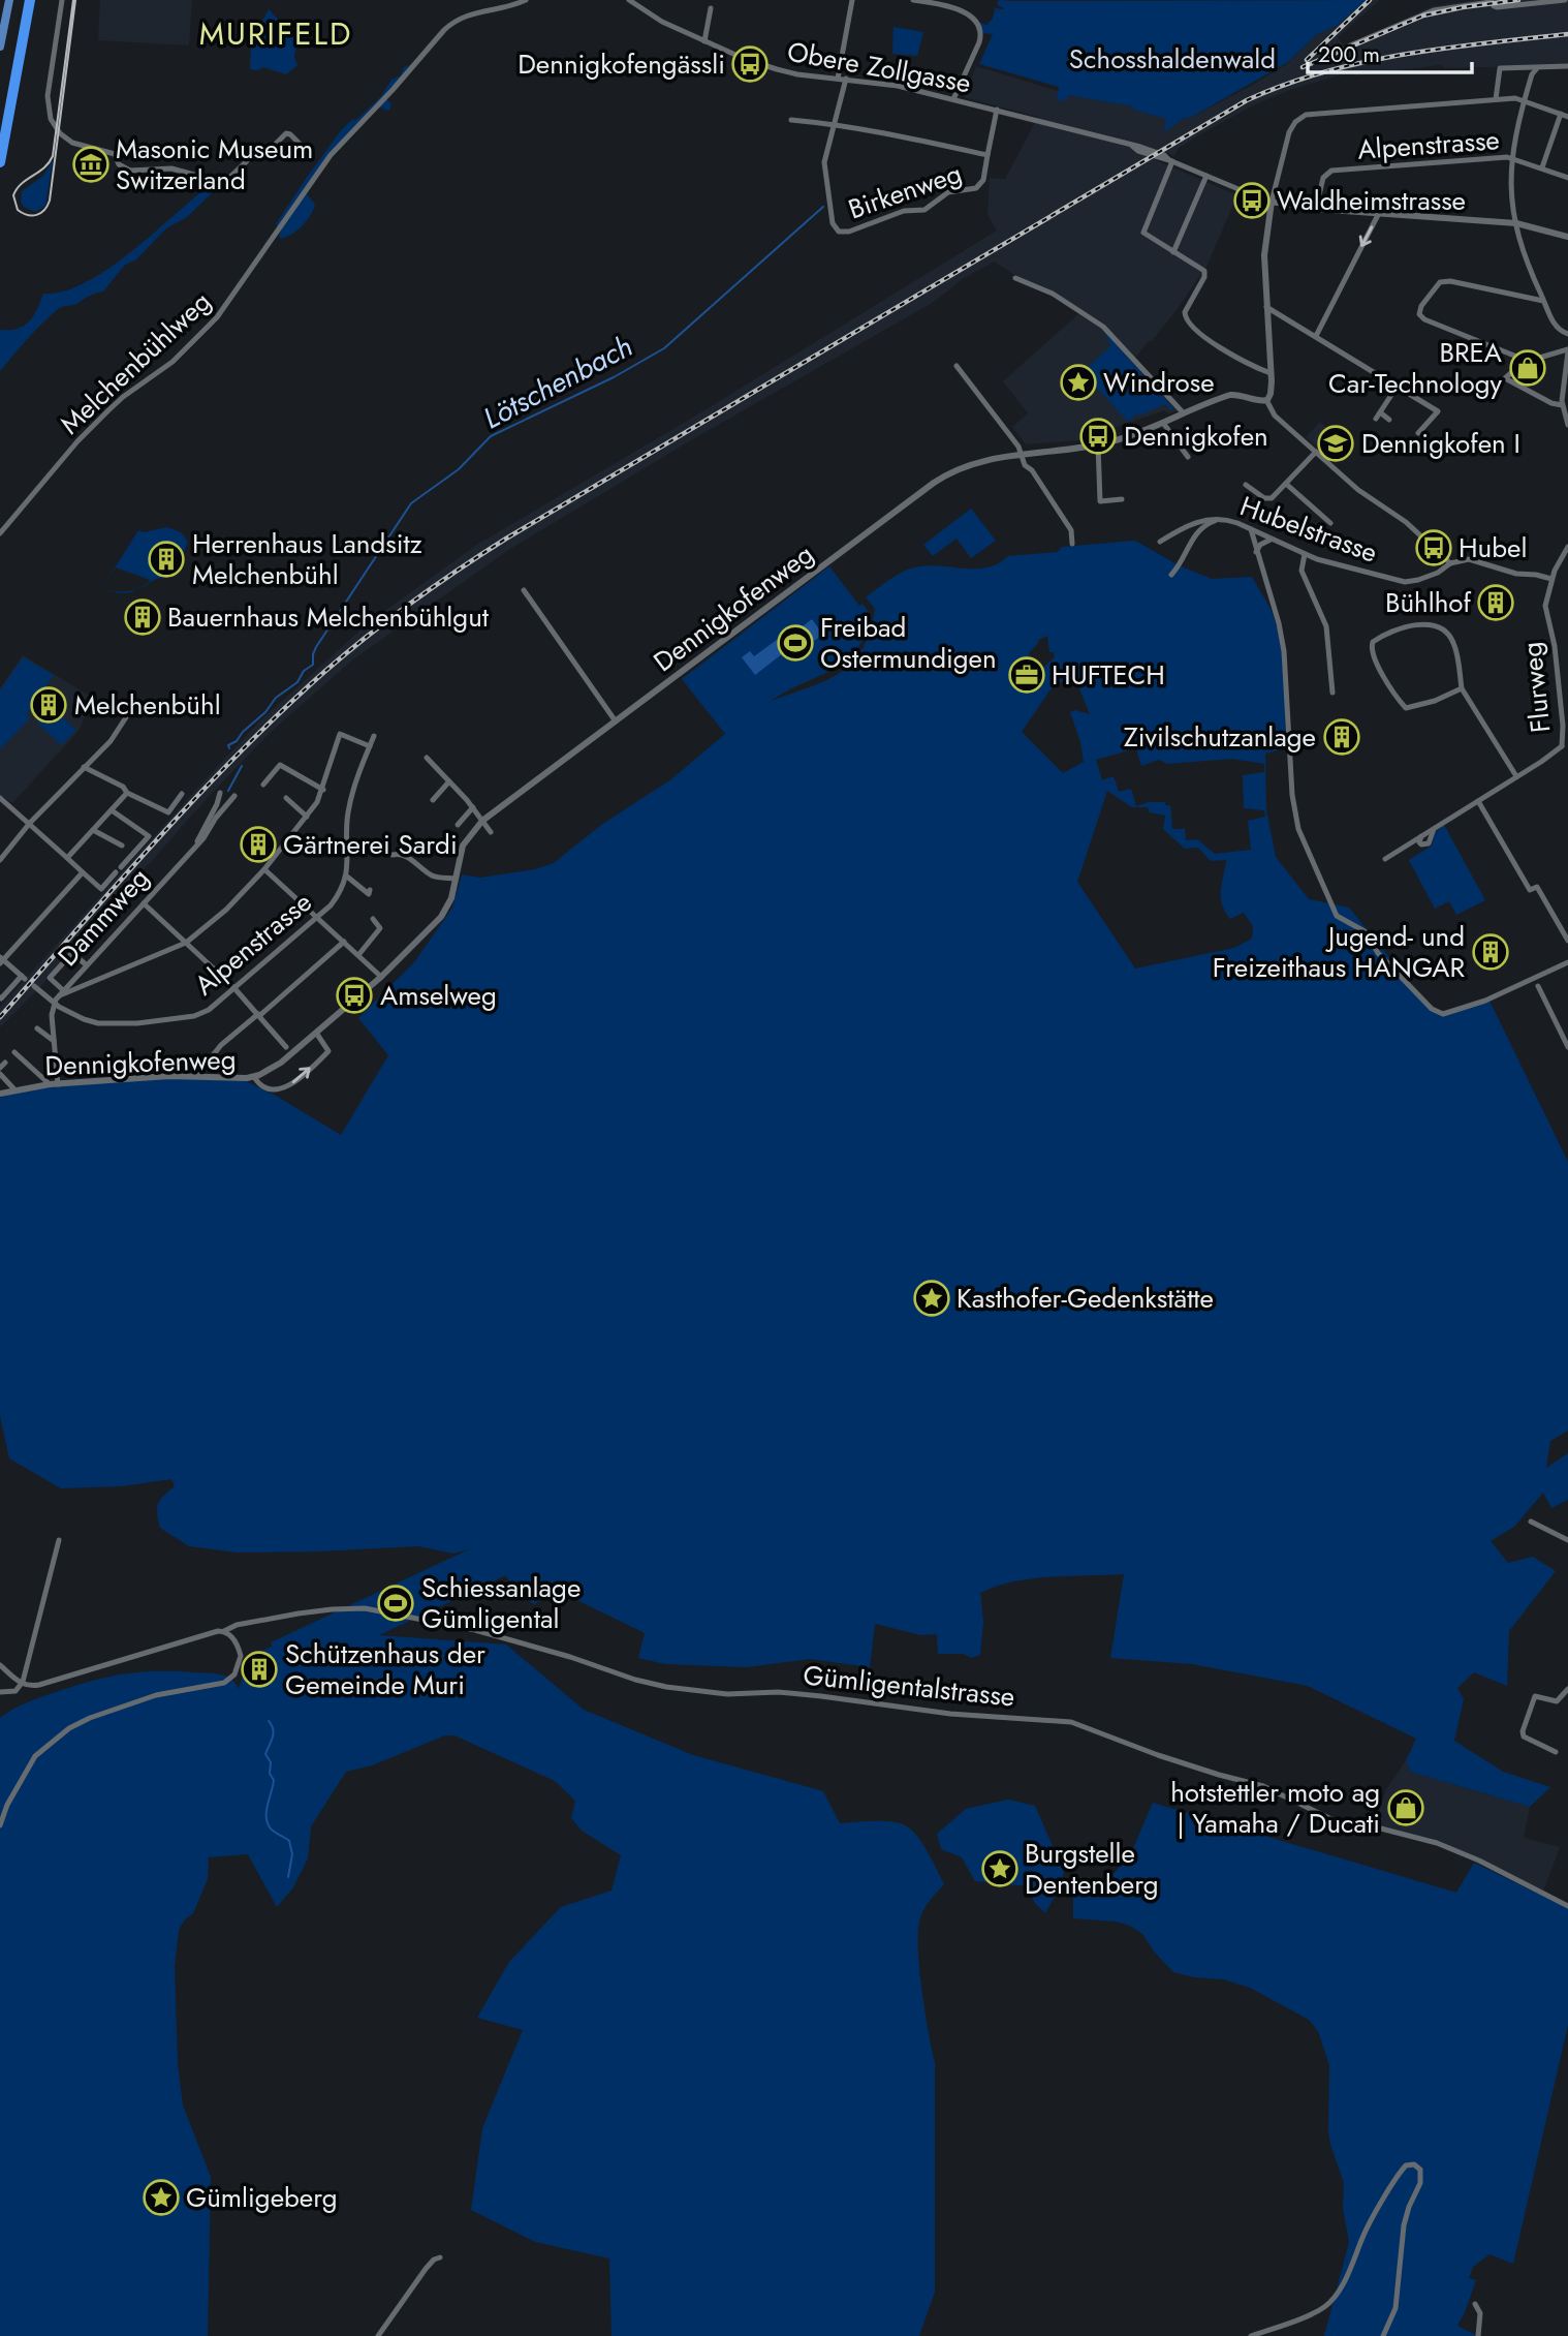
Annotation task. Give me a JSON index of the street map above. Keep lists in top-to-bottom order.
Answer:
{
  "streets": {
    "street": [
      "Obere Zollgasse",
      "Alpenstrasse",
      "Birkenweg",
      "Melchenbühlweg",
      "Hubelstrasse",
      "Dennigkofenweg",
      "Flurweg",
      "Dammweg",
      "Gümligentalstrasse"
    ]
  },
  "crossings": [
    ["Obere Zollgasse", "Alpenstrasse"],
    ["Obere Zollgasse", "Birkenweg"],
    ["Alpenstrasse", "Dammweg"],
    ["Hubelstrasse", "Flurweg"],
    ["Dennigkofenweg", "Dammweg"]
  ],
  "districts": ["MURIFELD"],
  "water": ["Lötschenbach"],
  "parks": ["Schosshaldenwald"],
  "places": {
    "bus stop": [
      "Dennigkofengässli",
      "Waldheimstrasse",
      "Dennigkofen",
      "Hubel",
      "Amselweg"
    ],
    "museum": ["Masonic Museum Switzerland"],
    "shop": ["BREA Car-Technology", "hotstettler moto ag | Yamaha / Ducati"],
    "place": [
      "Windrose",
      "Kasthofer-Gedenkstätte",
      "Burgstelle Dentenberg",
      "Gümligeberg"
    ],
    "school or university": ["Dennigkofen I"],
    "building": [
      "Herrenhaus Landsitz Melchenbühl",
      "Bühlhof",
      "Bauernhaus Melchenbühlgut",
      "Melchenbühl",
      "Zivilschutzanlage",
      "Gärtnerei Sardi",
      "Jugend- und Freizeithaus HANGAR",
      "Schützenhaus der Gemeinde Muri"
    ],
    "sports": ["Freibad Ostermundigen", "Schiessanlage Gümligental"],
    "office": ["HUFTECH"]
  },
  "scale_bar": "200 m"
}
